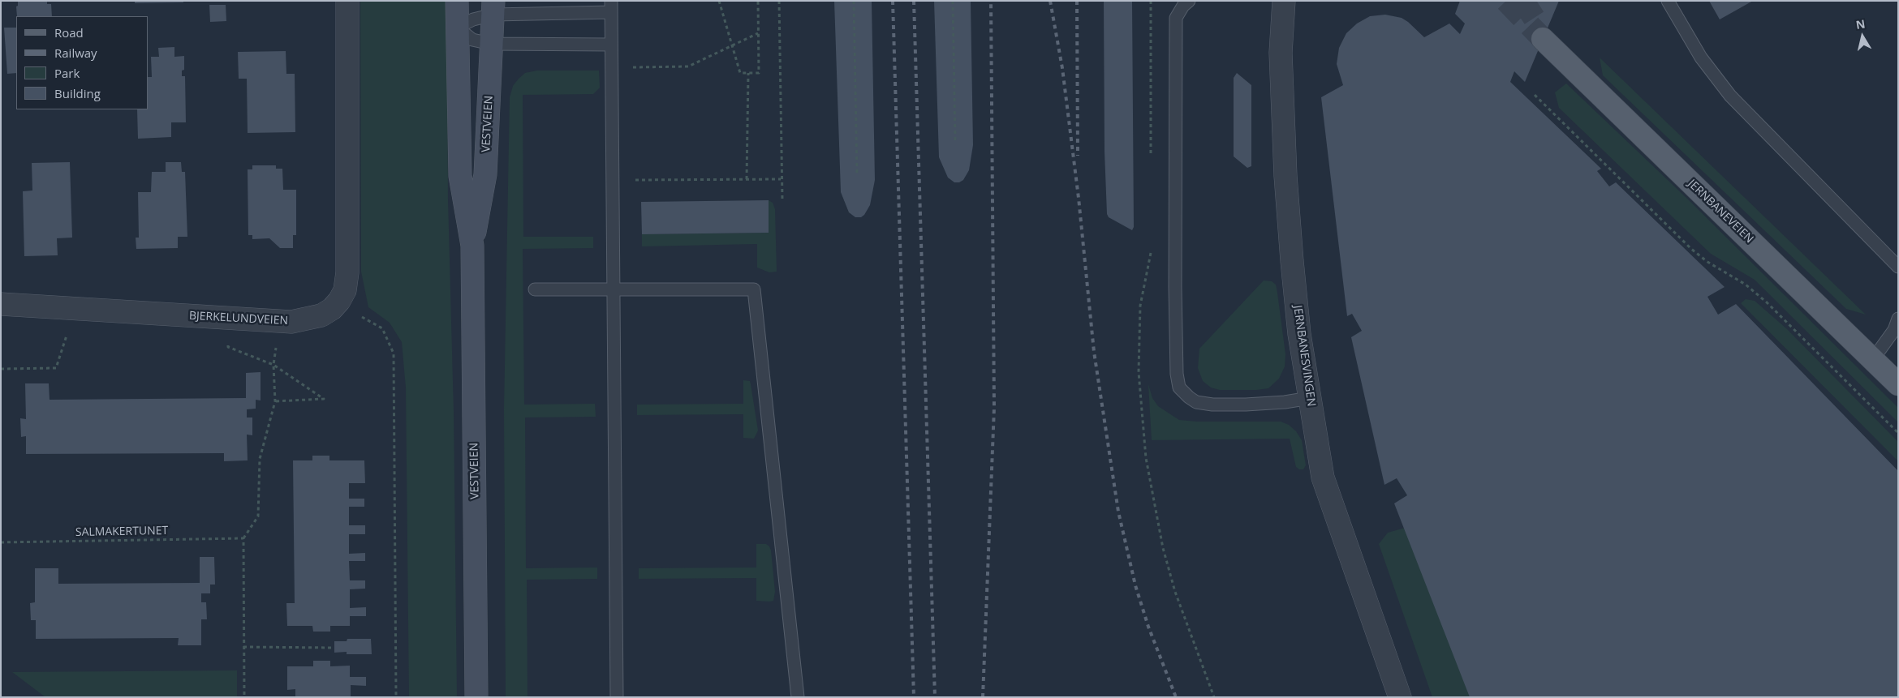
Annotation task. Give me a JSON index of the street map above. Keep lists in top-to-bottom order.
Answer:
{
  "streets": {
    "main road": ["JERNBANEVEIEN"],
    "street": ["VESTVEIEN", "BJERKELUNDVEIEN", "JERNBANESVINGEN"],
    "path": ["SALMAKERTUNET"]
  },
  "legend": [
    "Road",
    "Railway",
    "Park",
    "Building"
  ],
  "north": "top"
}
